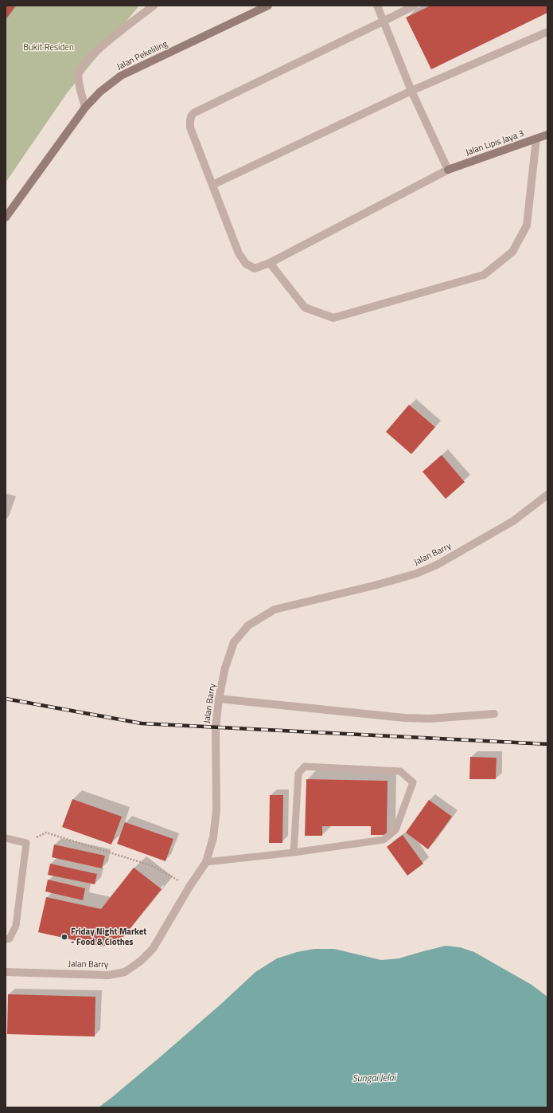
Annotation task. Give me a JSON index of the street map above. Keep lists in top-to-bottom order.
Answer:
{
  "streets": {
    "street": ["Jalan Pekeliling", "Jalan Lipis Jaya 3", "Jalan Barry"]
  },
  "water": ["Sungai Jelai"],
  "parks": ["Bukit Residen"],
  "places": ["Friday Night Market - Food & Clothes"]
}
